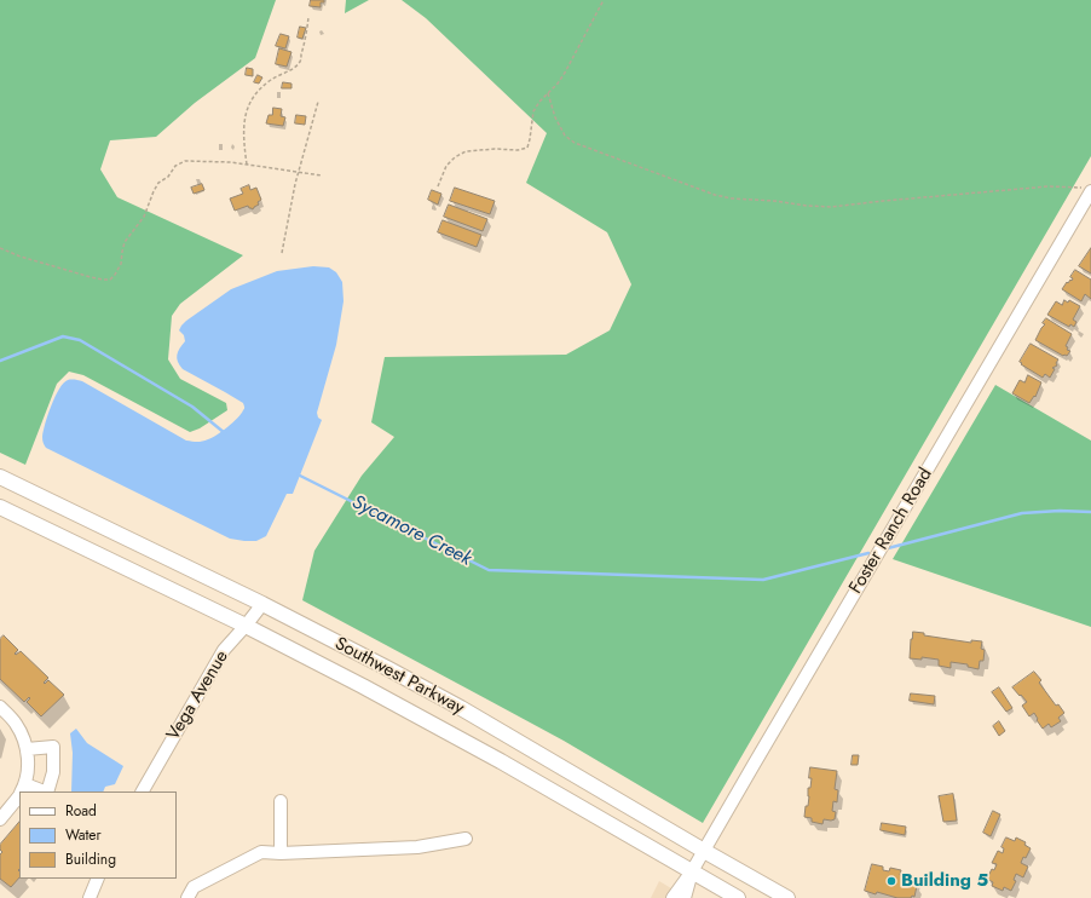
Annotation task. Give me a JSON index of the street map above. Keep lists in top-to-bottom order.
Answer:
{
  "streets": {
    "main road": ["Southwest Parkway"],
    "street": ["Foster Ranch Road", "Vega Avenue"]
  },
  "crossings": [
    ["Foster Ranch Road", "Southwest Parkway"],
    ["Southwest Parkway", "Vega Avenue"]
  ],
  "water": ["Sycamore Creek"],
  "places": ["Building 5"],
  "legend": ["Road", "Water", "Building"]
}
